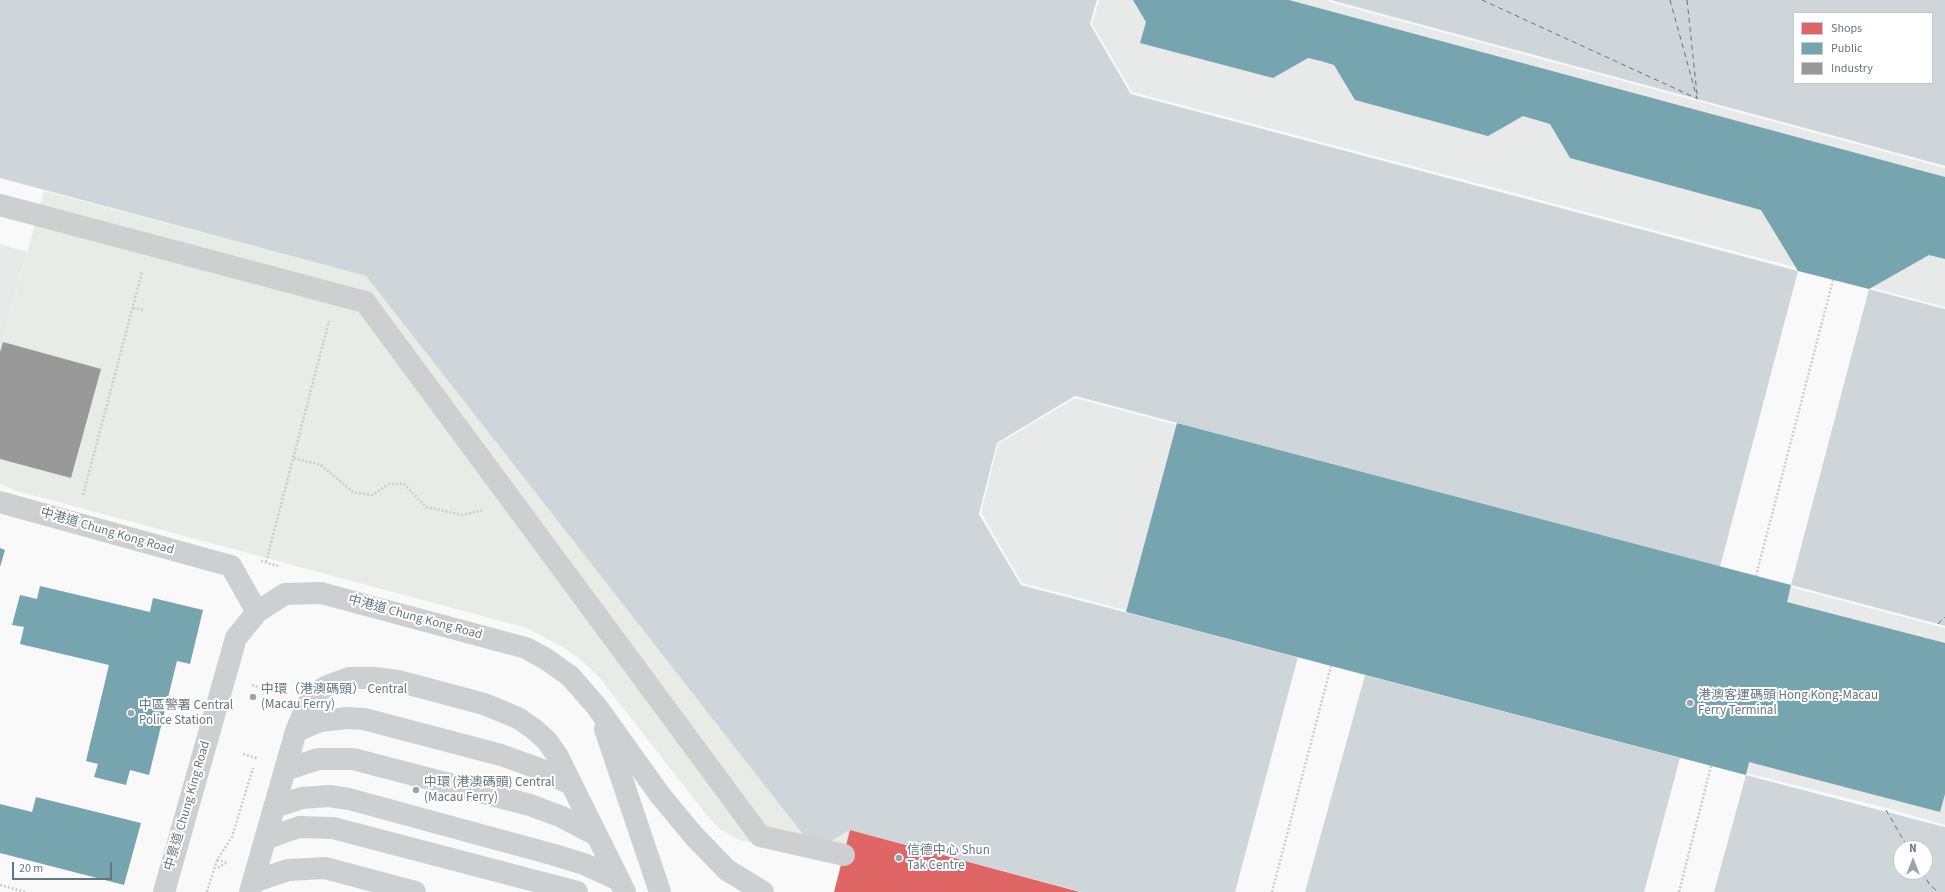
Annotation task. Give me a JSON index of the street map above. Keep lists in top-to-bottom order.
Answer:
{
  "streets": {
    "street": ["中港道 Chung Kong Road", "中景道 Chung King Road"]
  },
  "crossings": [
    ["中港道 Chung Kong Road", "中景道 Chung King Road"]
  ],
  "places": [
    "中環（港澳碼頭） Central (Macau Ferry)",
    "港澳客運碼頭 Hong Kong-Macau Ferry Terminal",
    "中區警署 Central Police Station",
    "中環 (港澳碼頭) Central (Macau Ferry)",
    "信德中心 Shun Tak Centre"
  ],
  "legend": ["Shops", "Public", "Industry"],
  "scale_bar": "20 m",
  "north": "top"
}
